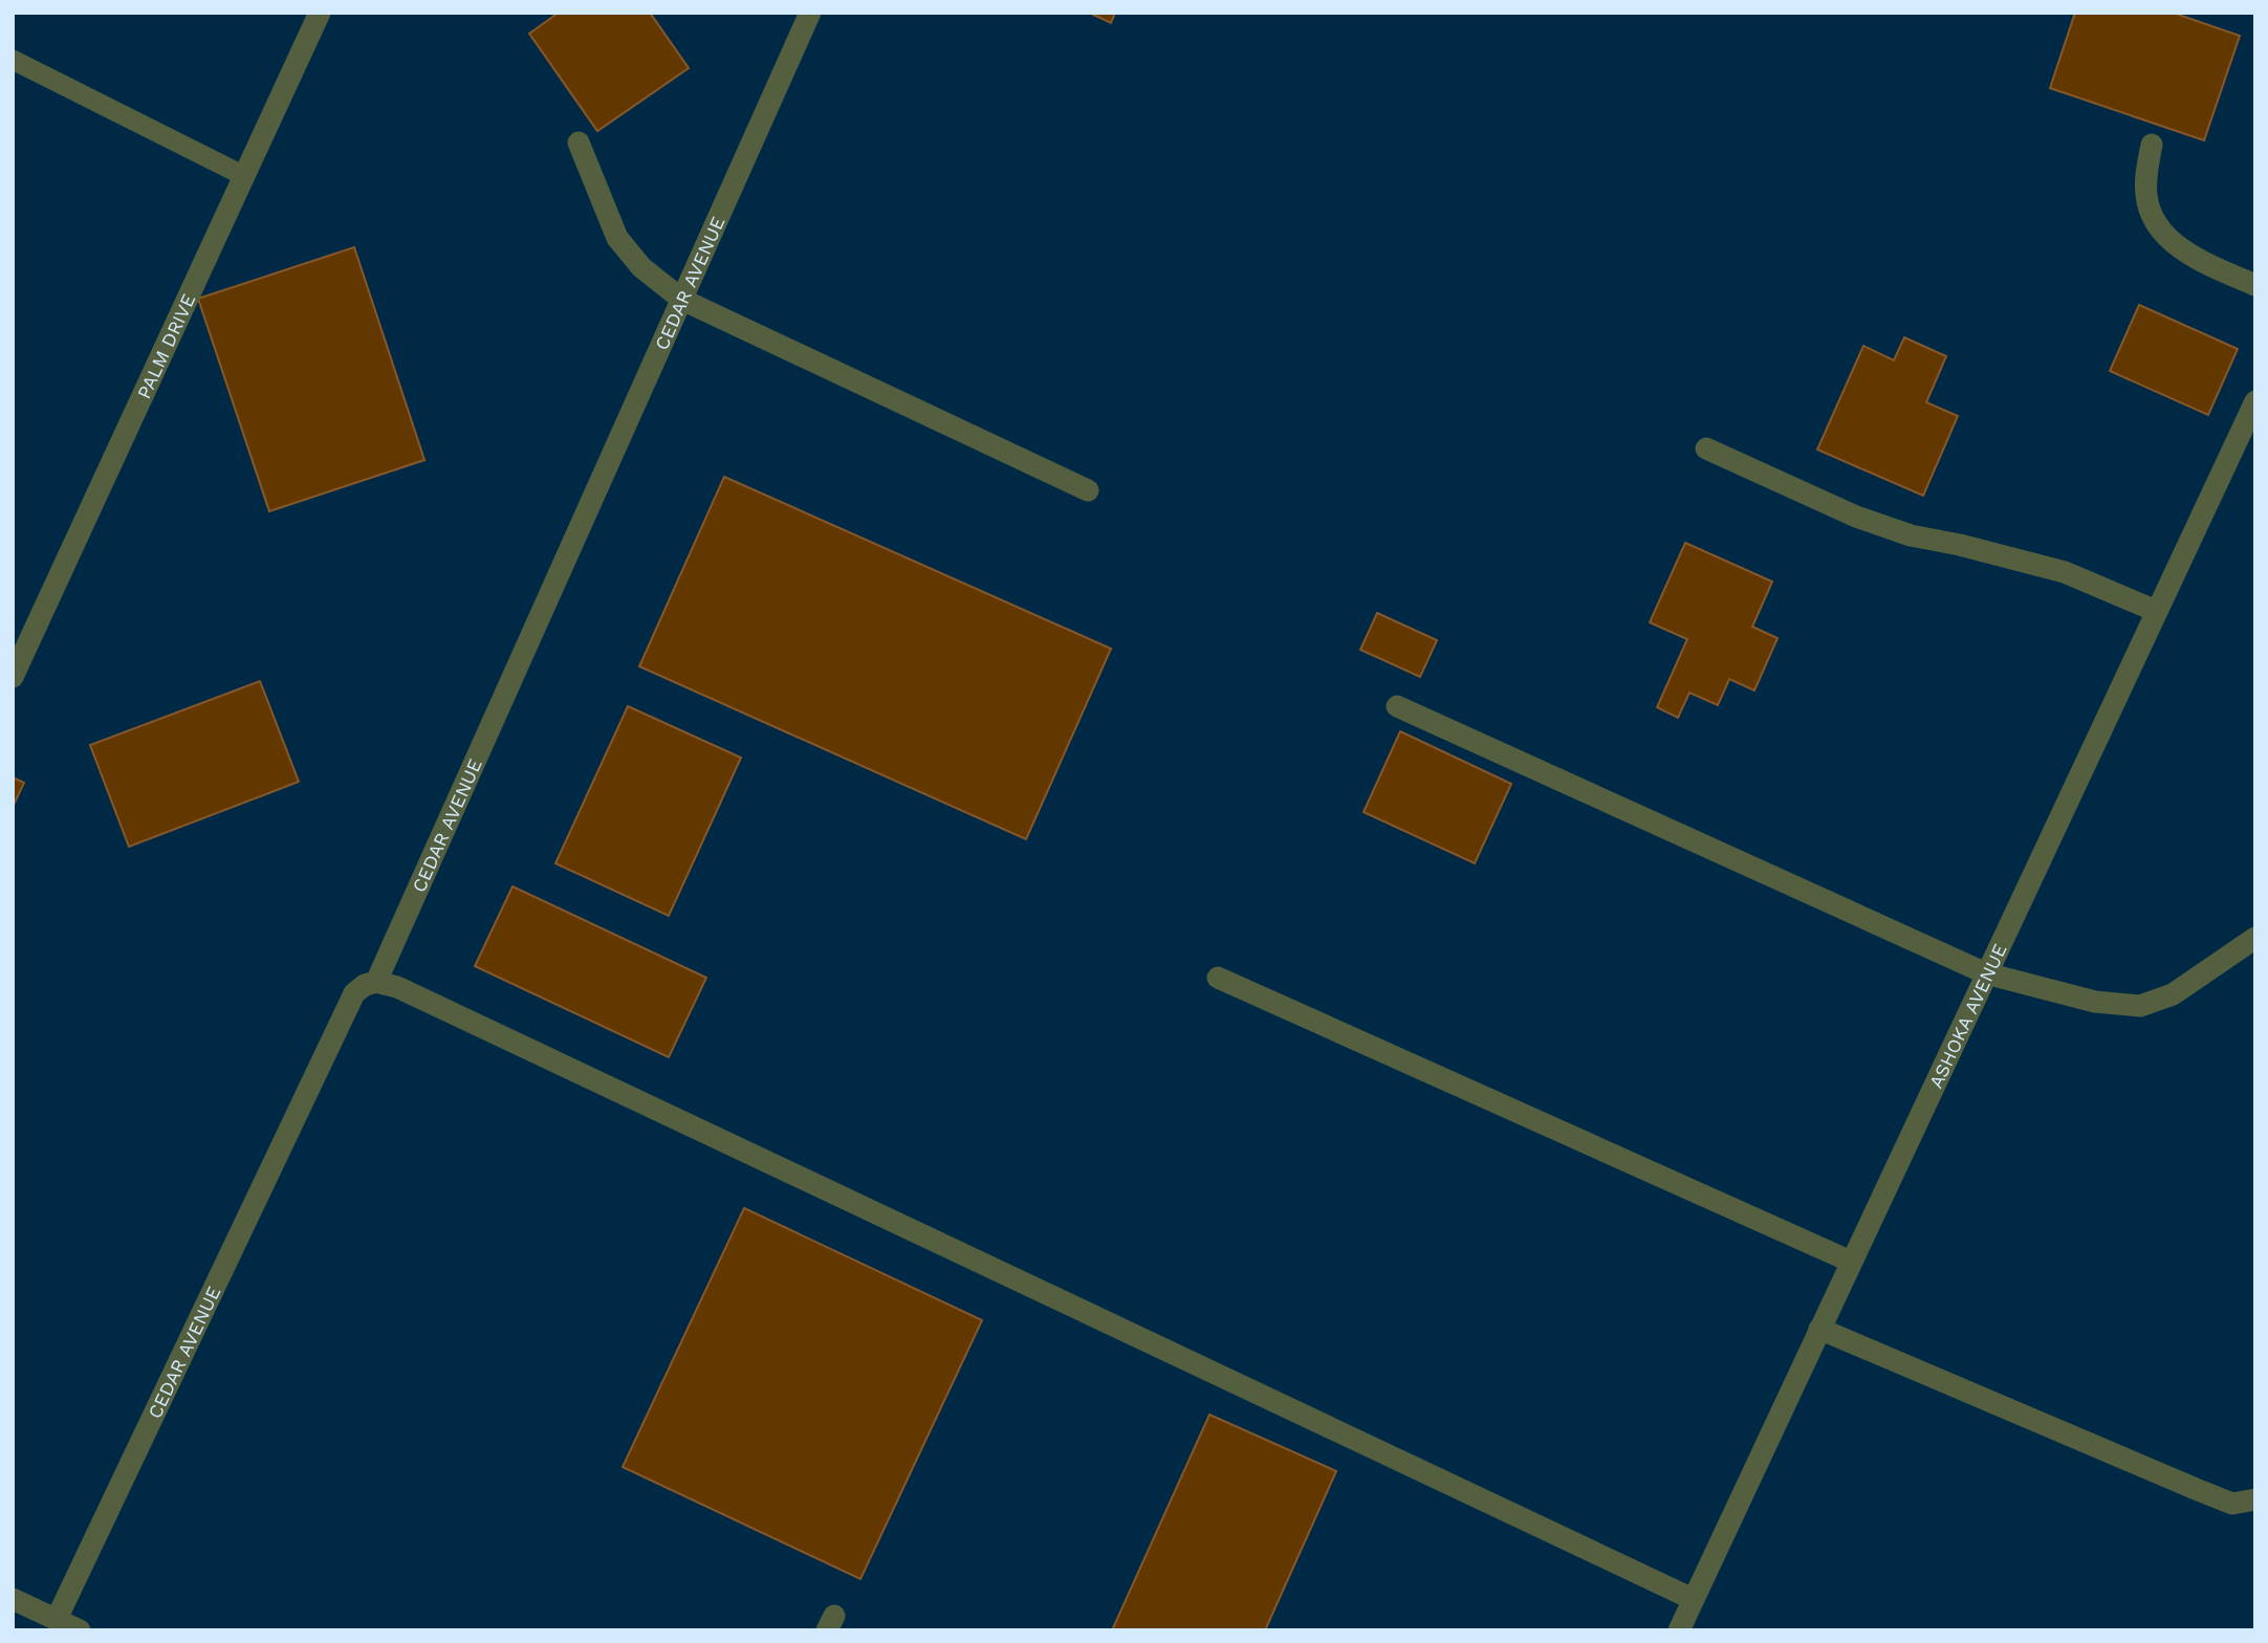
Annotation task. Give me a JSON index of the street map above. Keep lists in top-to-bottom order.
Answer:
{
  "streets": {
    "street": ["CEDAR AVENUE", "PALM DRIVE", "ASHOKA AVENUE"]
  }
}
